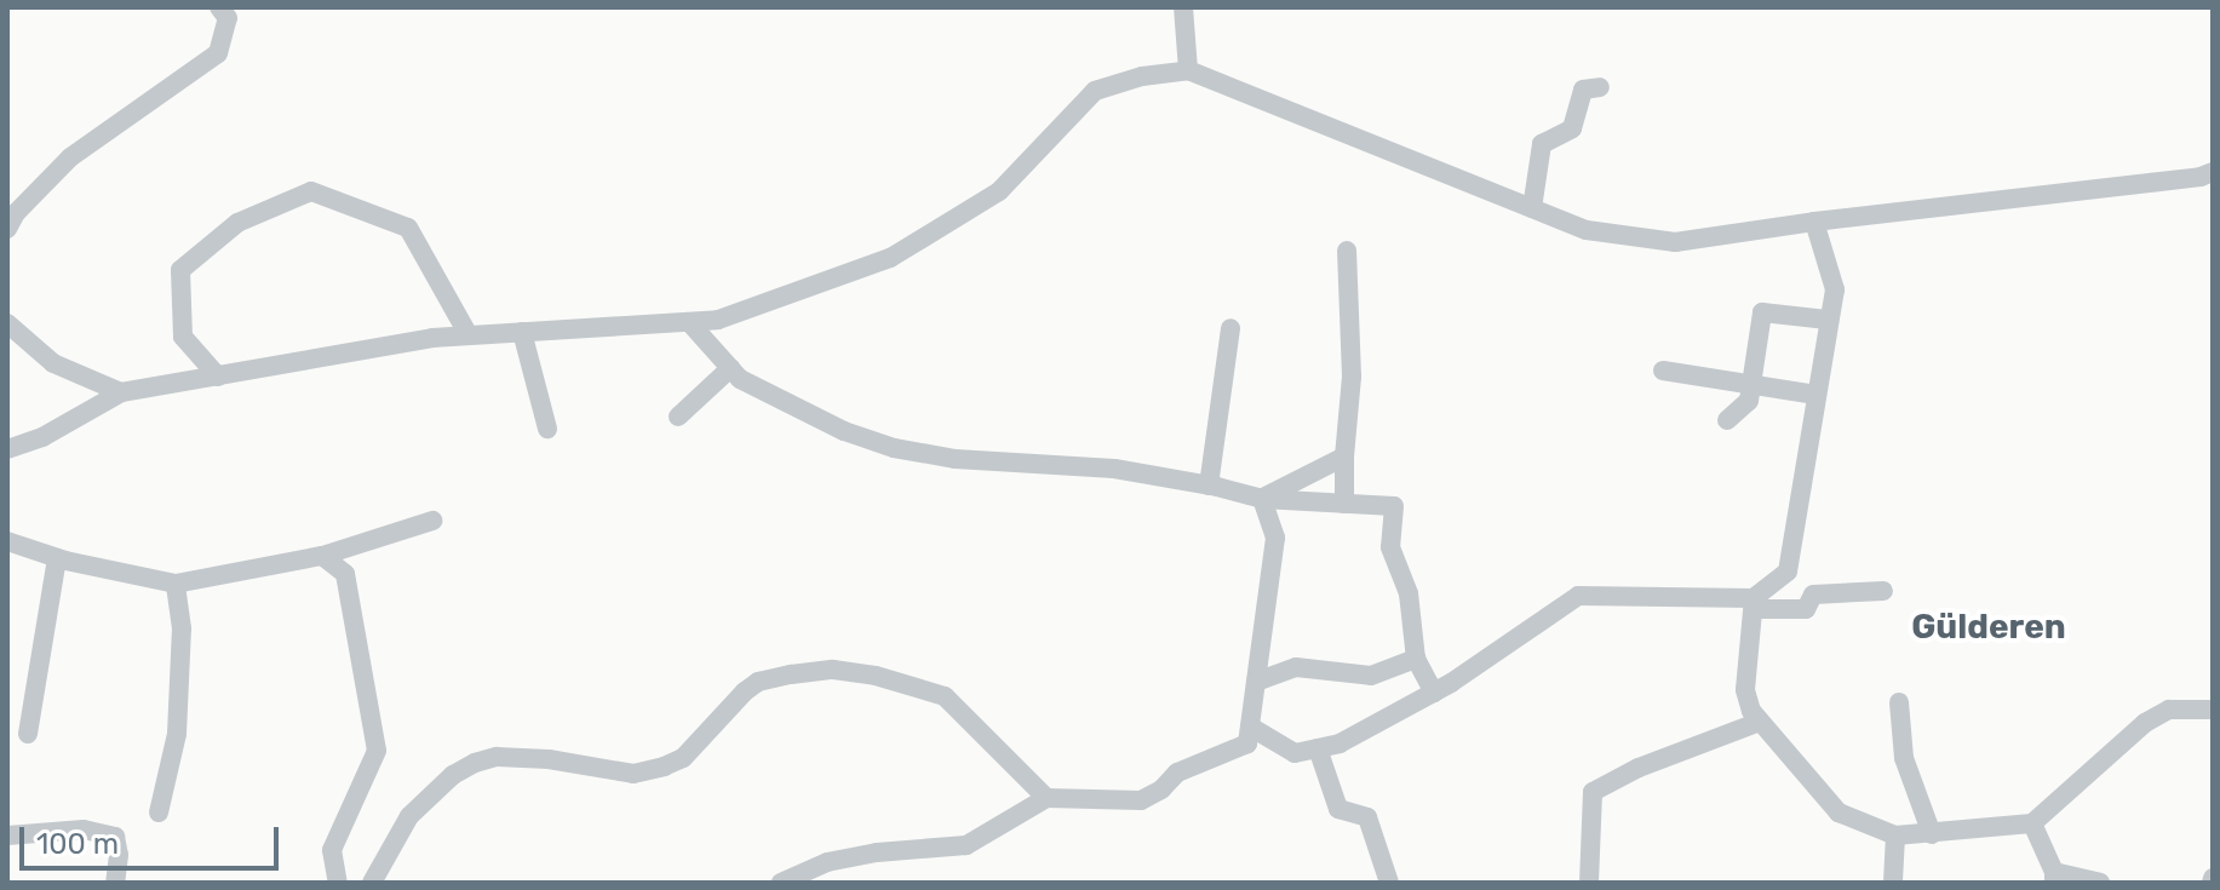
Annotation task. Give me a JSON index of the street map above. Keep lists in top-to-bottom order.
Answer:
{
  "districts": ["Gülderen"],
  "scale_bar": "100 m"
}
